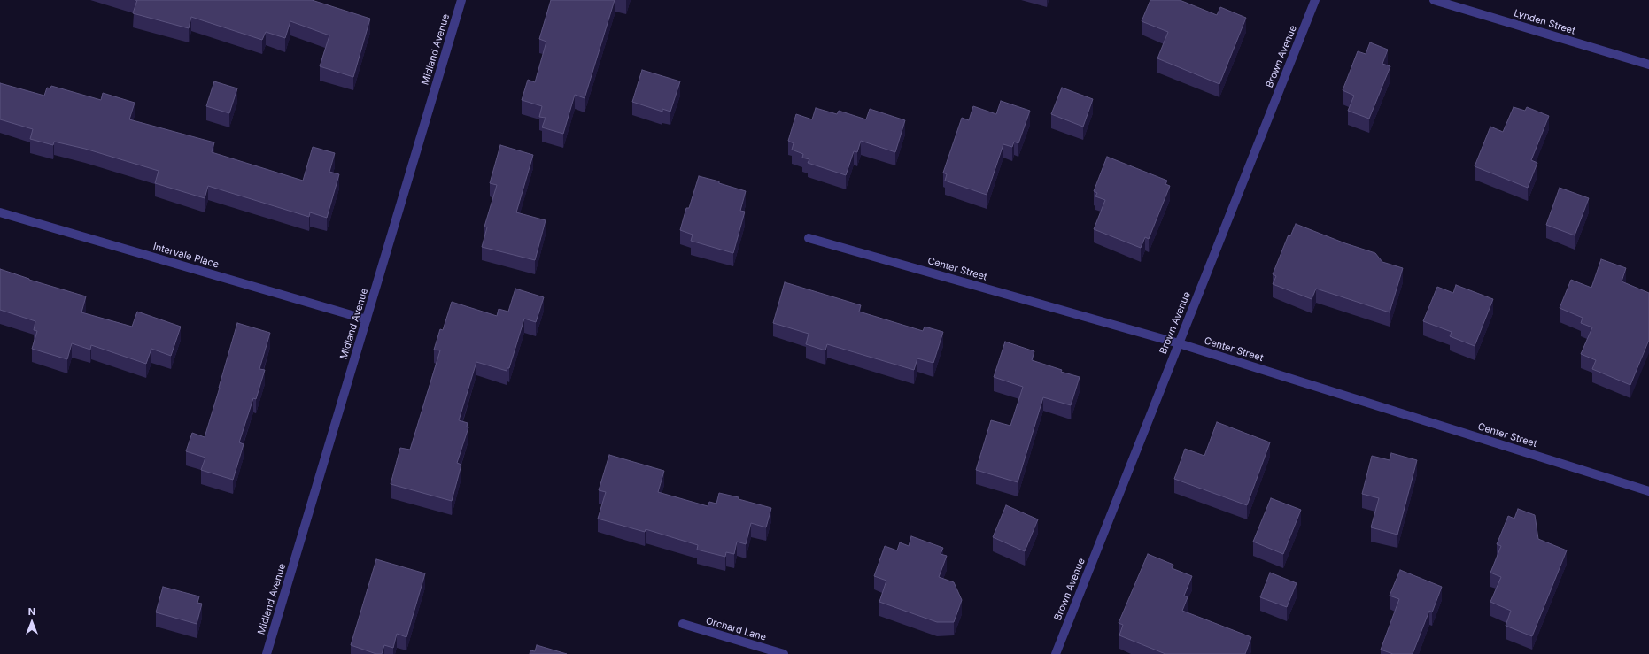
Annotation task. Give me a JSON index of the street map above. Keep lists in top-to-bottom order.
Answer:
{
  "streets": {
    "street": [
      "Lynden Street",
      "Midland Avenue",
      "Brown Avenue",
      "Intervale Place",
      "Center Street",
      "Orchard Lane"
    ]
  },
  "crossings": [
    ["Midland Avenue", "Intervale Place"],
    ["Brown Avenue", "Center Street"]
  ],
  "north": "top"
}
